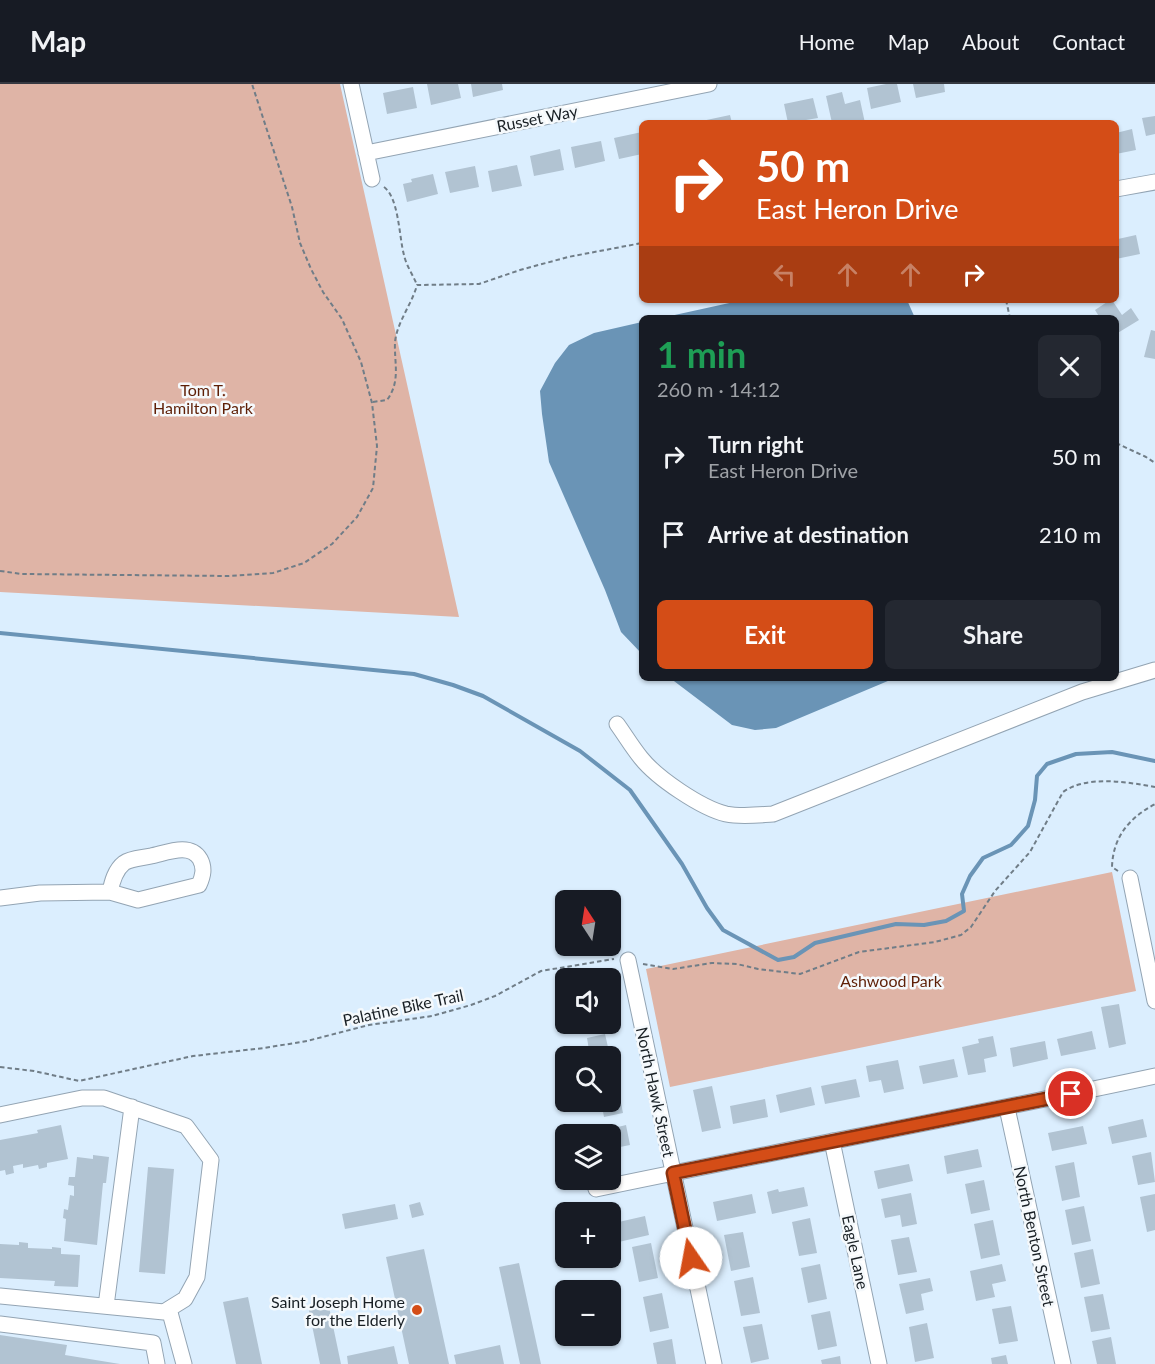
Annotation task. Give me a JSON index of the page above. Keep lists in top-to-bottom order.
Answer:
{
  "streets": {
    "street": [
      "Russet Way",
      "North Hawk Street",
      "North Benton Street",
      "Eagle Lane"
    ],
    "path": ["Palatine Bike Trail"]
  },
  "crossings": [
    ["Palatine Bike Trail", "North Hawk Street"]
  ],
  "parks": ["Tom T. Hamilton Park", "Ashwood Park"],
  "places": ["Saint Joseph Home for the Elderly"],
  "north": "top",
  "page": {
    "header": "Map",
    "nav": [
      "Home",
      "Map",
      "About",
      "Contact"
    ],
    "turn": ["50 m", "East Heron Drive"],
    "heading": ["1 min", "260 m · 14:12"],
    "list": [
      {
        "name": "Turn right",
        "note": "East Heron Drive",
        "value": "50 m"
      },
      {
        "name": "Arrive at destination",
        "value": "210 m"
      }
    ],
    "buttons": ["Exit", "Share"],
    "map_buttons": ["+", "−"]
  }
}
